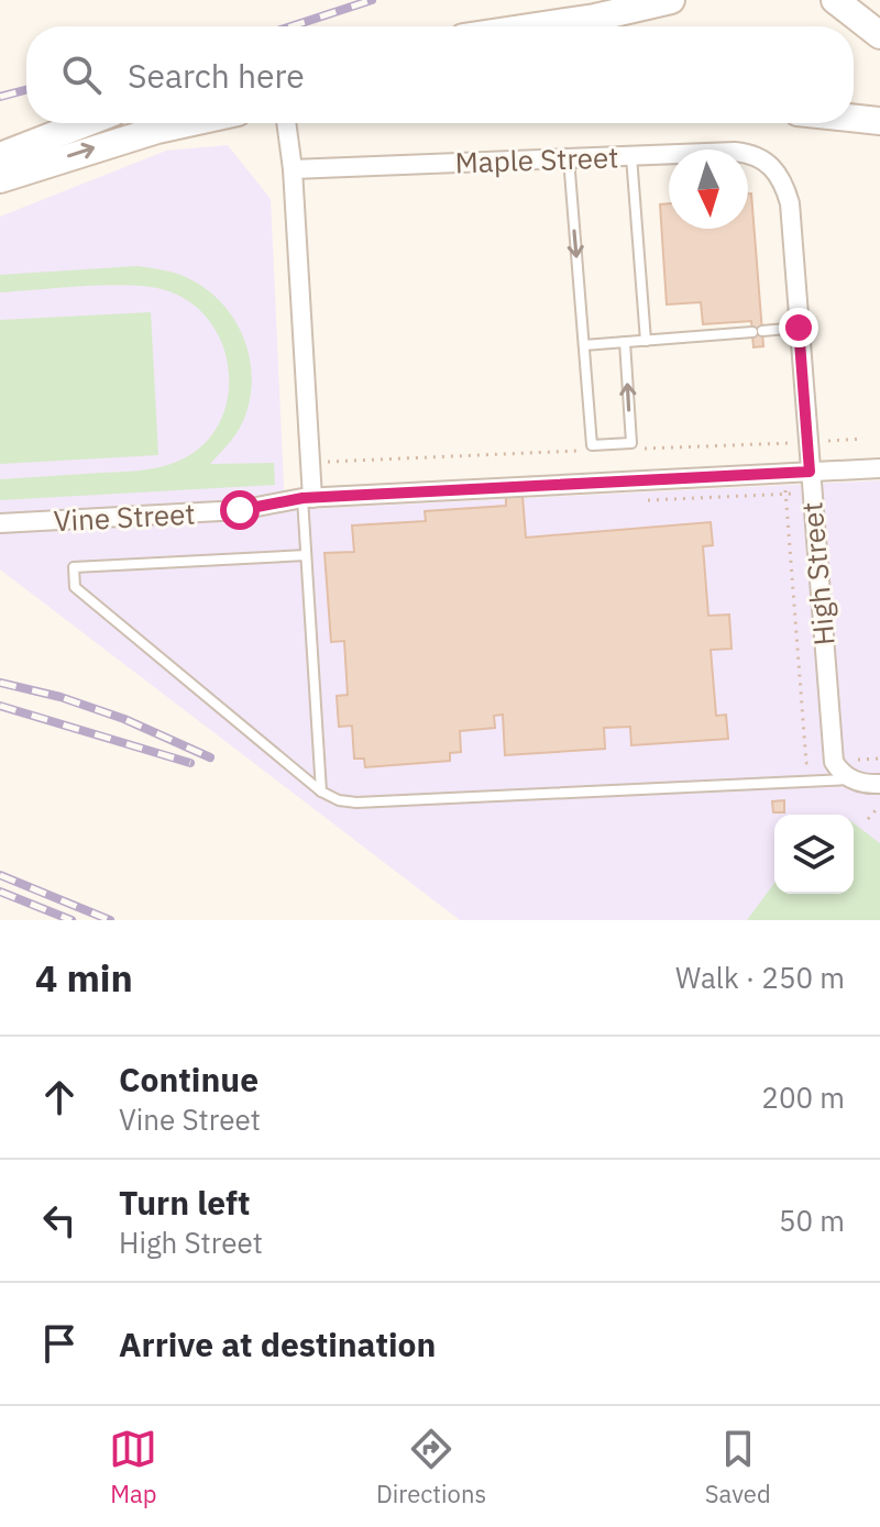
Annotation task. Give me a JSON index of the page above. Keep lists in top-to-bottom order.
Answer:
{
  "streets": {
    "street": ["Maple Street", "Vine Street", "High Street"]
  },
  "crossings": [
    ["Maple Street", "High Street"],
    ["Vine Street", "High Street"]
  ],
  "north": "bottom",
  "page": {
    "search": "Search here",
    "heading": ["4 min", "Walk · 250 m"],
    "list": [
      ["Continue", "Vine Street", "200 m"],
      ["Turn left", "High Street", "50 m"],
      "Arrive at destination"
    ],
    "nav": ["Map", "Directions", "Saved"]
  }
}
